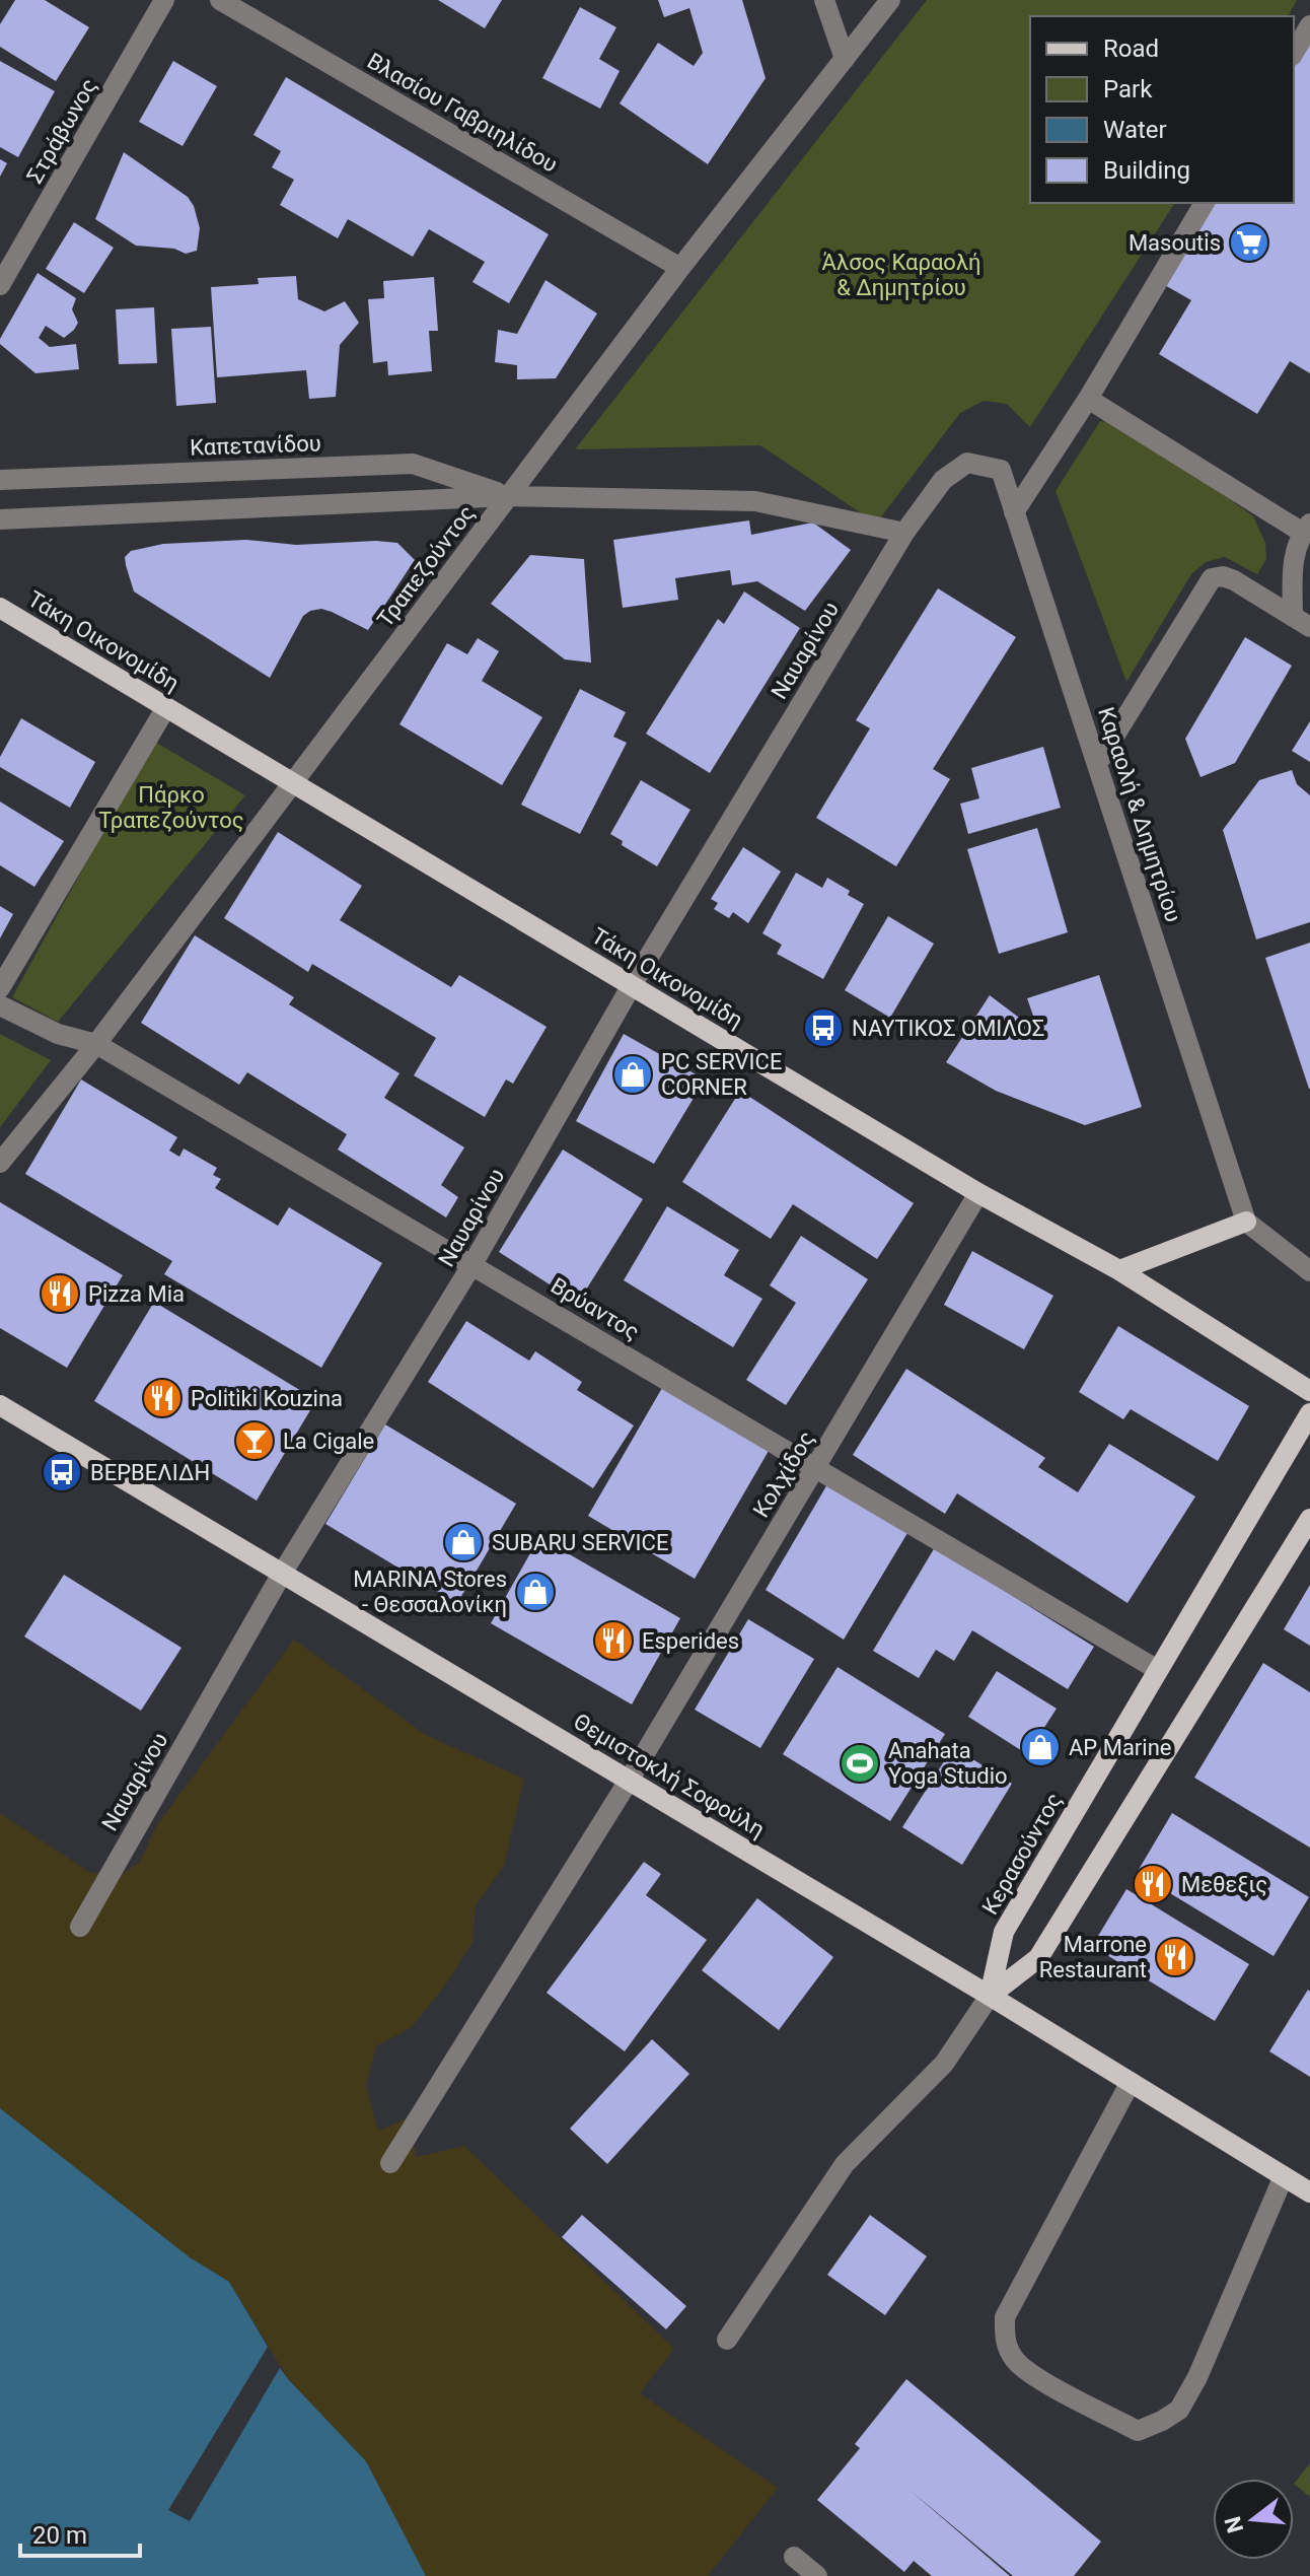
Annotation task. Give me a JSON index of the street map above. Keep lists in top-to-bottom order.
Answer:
{
  "streets": {
    "main road": ["Τάκη Οικονομίδη", "Θεμιστοκλή Σοφούλη", "Κερασούντος"],
    "street": [
      "Βλασίου Γαβριηλίδου",
      "Στράβωνος",
      "Καπετανίδου",
      "Τραπεζούντος",
      "Ναυαρίνου",
      "Καραολή & Δημητρίου",
      "Βρύαντος",
      "Κολχίδος"
    ]
  },
  "crossings": [
    ["Βλασίου Γαβριηλίδου", "Τραπεζούντος"],
    ["Καπετανίδου", "Τραπεζούντος"],
    ["Καπετανίδου", "Ναυαρίνου"],
    ["Καπετανίδου", "Καραολή & Δημητρίου"],
    ["Τραπεζούντος", "Τάκη Οικονομίδη"],
    ["Τραπεζούντος", "Βρύαντος"],
    ["Τάκη Οικονομίδη", "Ναυαρίνου"],
    ["Τάκη Οικονομίδη", "Κολχίδος"],
    ["Ναυαρίνου", "Καραολή & Δημητρίου"],
    ["Ναυαρίνου", "Βρύαντος"],
    ["Ναυαρίνου", "Θεμιστοκλή Σοφούλη"],
    ["Βρύαντος", "Κολχίδος"],
    ["Βρύαντος", "Κερασούντος"],
    ["Κολχίδος", "Θεμιστοκλή Σοφούλη"],
    ["Θεμιστοκλή Σοφούλη", "Κερασούντος"]
  ],
  "parks": ["Άλσος Καραολή & Δημητρίου", "Πάρκο Τραπεζούντος"],
  "places": {
    "supermarket": ["Masoutis"],
    "bus stop": ["ΝΑΥΤΙΚΟΣ ΟΜΙΛΟΣ", "ΒΕΡΒΕΛΙΔΗ"],
    "shop": [
      "PC SERVICE CORNER",
      "SUBARU SERVICE",
      "MARINA Stores - Θεσσαλονίκη",
      "AP Marine"
    ],
    "restaurant": [
      "Pizza Mia",
      "Politiki Kouzina",
      "Esperides",
      "Μεθεξις",
      "Marrone Restaurant"
    ],
    "bar": ["La Cigale"],
    "sports": ["Anahata Yoga Studio"]
  },
  "legend": [
    "Road",
    "Park",
    "Water",
    "Building"
  ],
  "scale_bar": "20 m",
  "north": "left"
}
